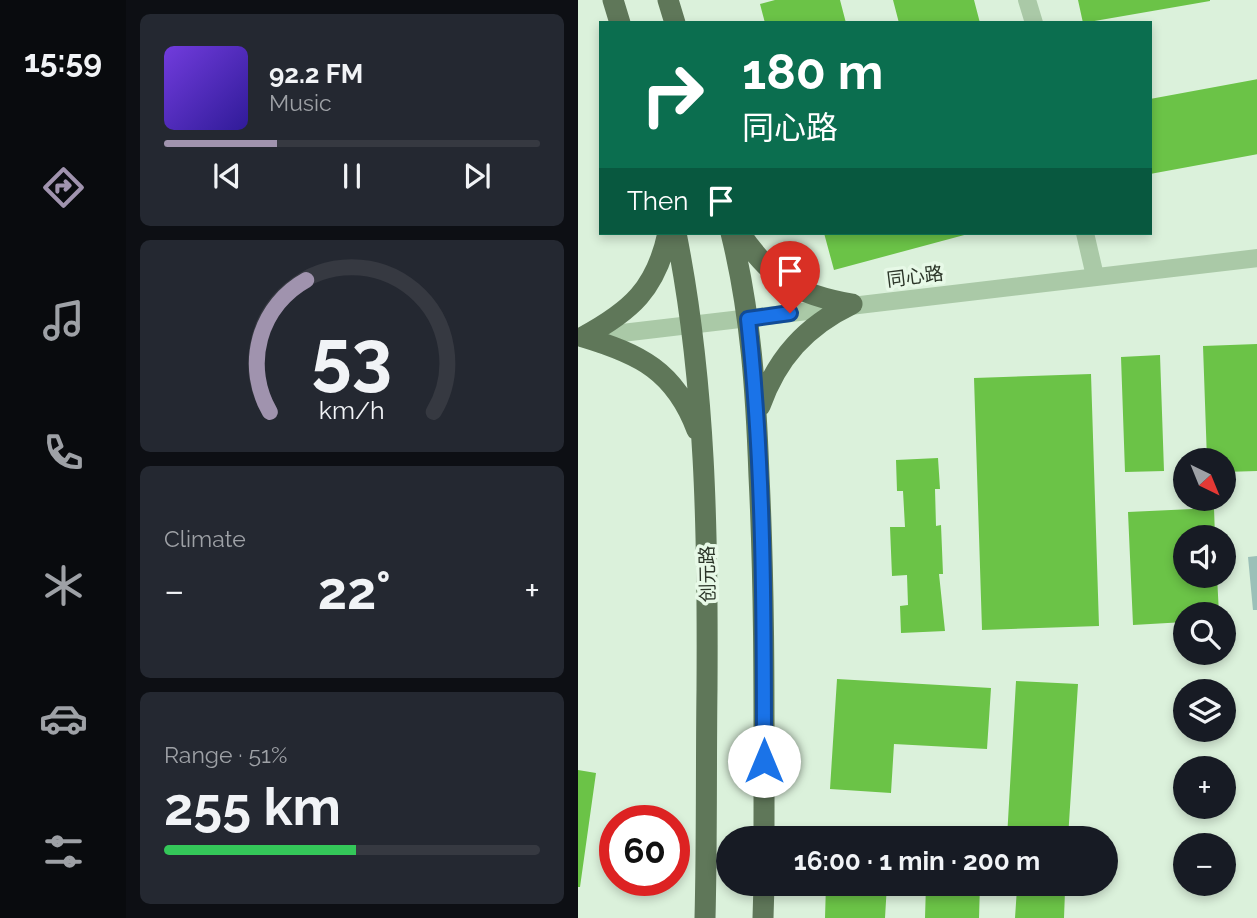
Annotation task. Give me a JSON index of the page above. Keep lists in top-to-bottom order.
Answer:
{
  "streets": {
    "main road": ["创元路"],
    "street": ["同心路"]
  },
  "crossings": [
    ["同心路", "创元路"]
  ],
  "north": "bottom right",
  "page": {
    "tabs": "15:59",
    "turn": ["180 m", "同心路"],
    "song": ["92.2 FM", "Music"],
    "then": "Then",
    "map_buttons": ["+", "−"],
    "tile": [
      "Climate",
      ["Range · 51%", "255 km"]
    ],
    "heat": ["−", "22°", "+"],
    "limit": "60",
    "trip": "16:00 · 1 min · 200 m",
    "gauge": ["53", "km/h"]
  }
}
